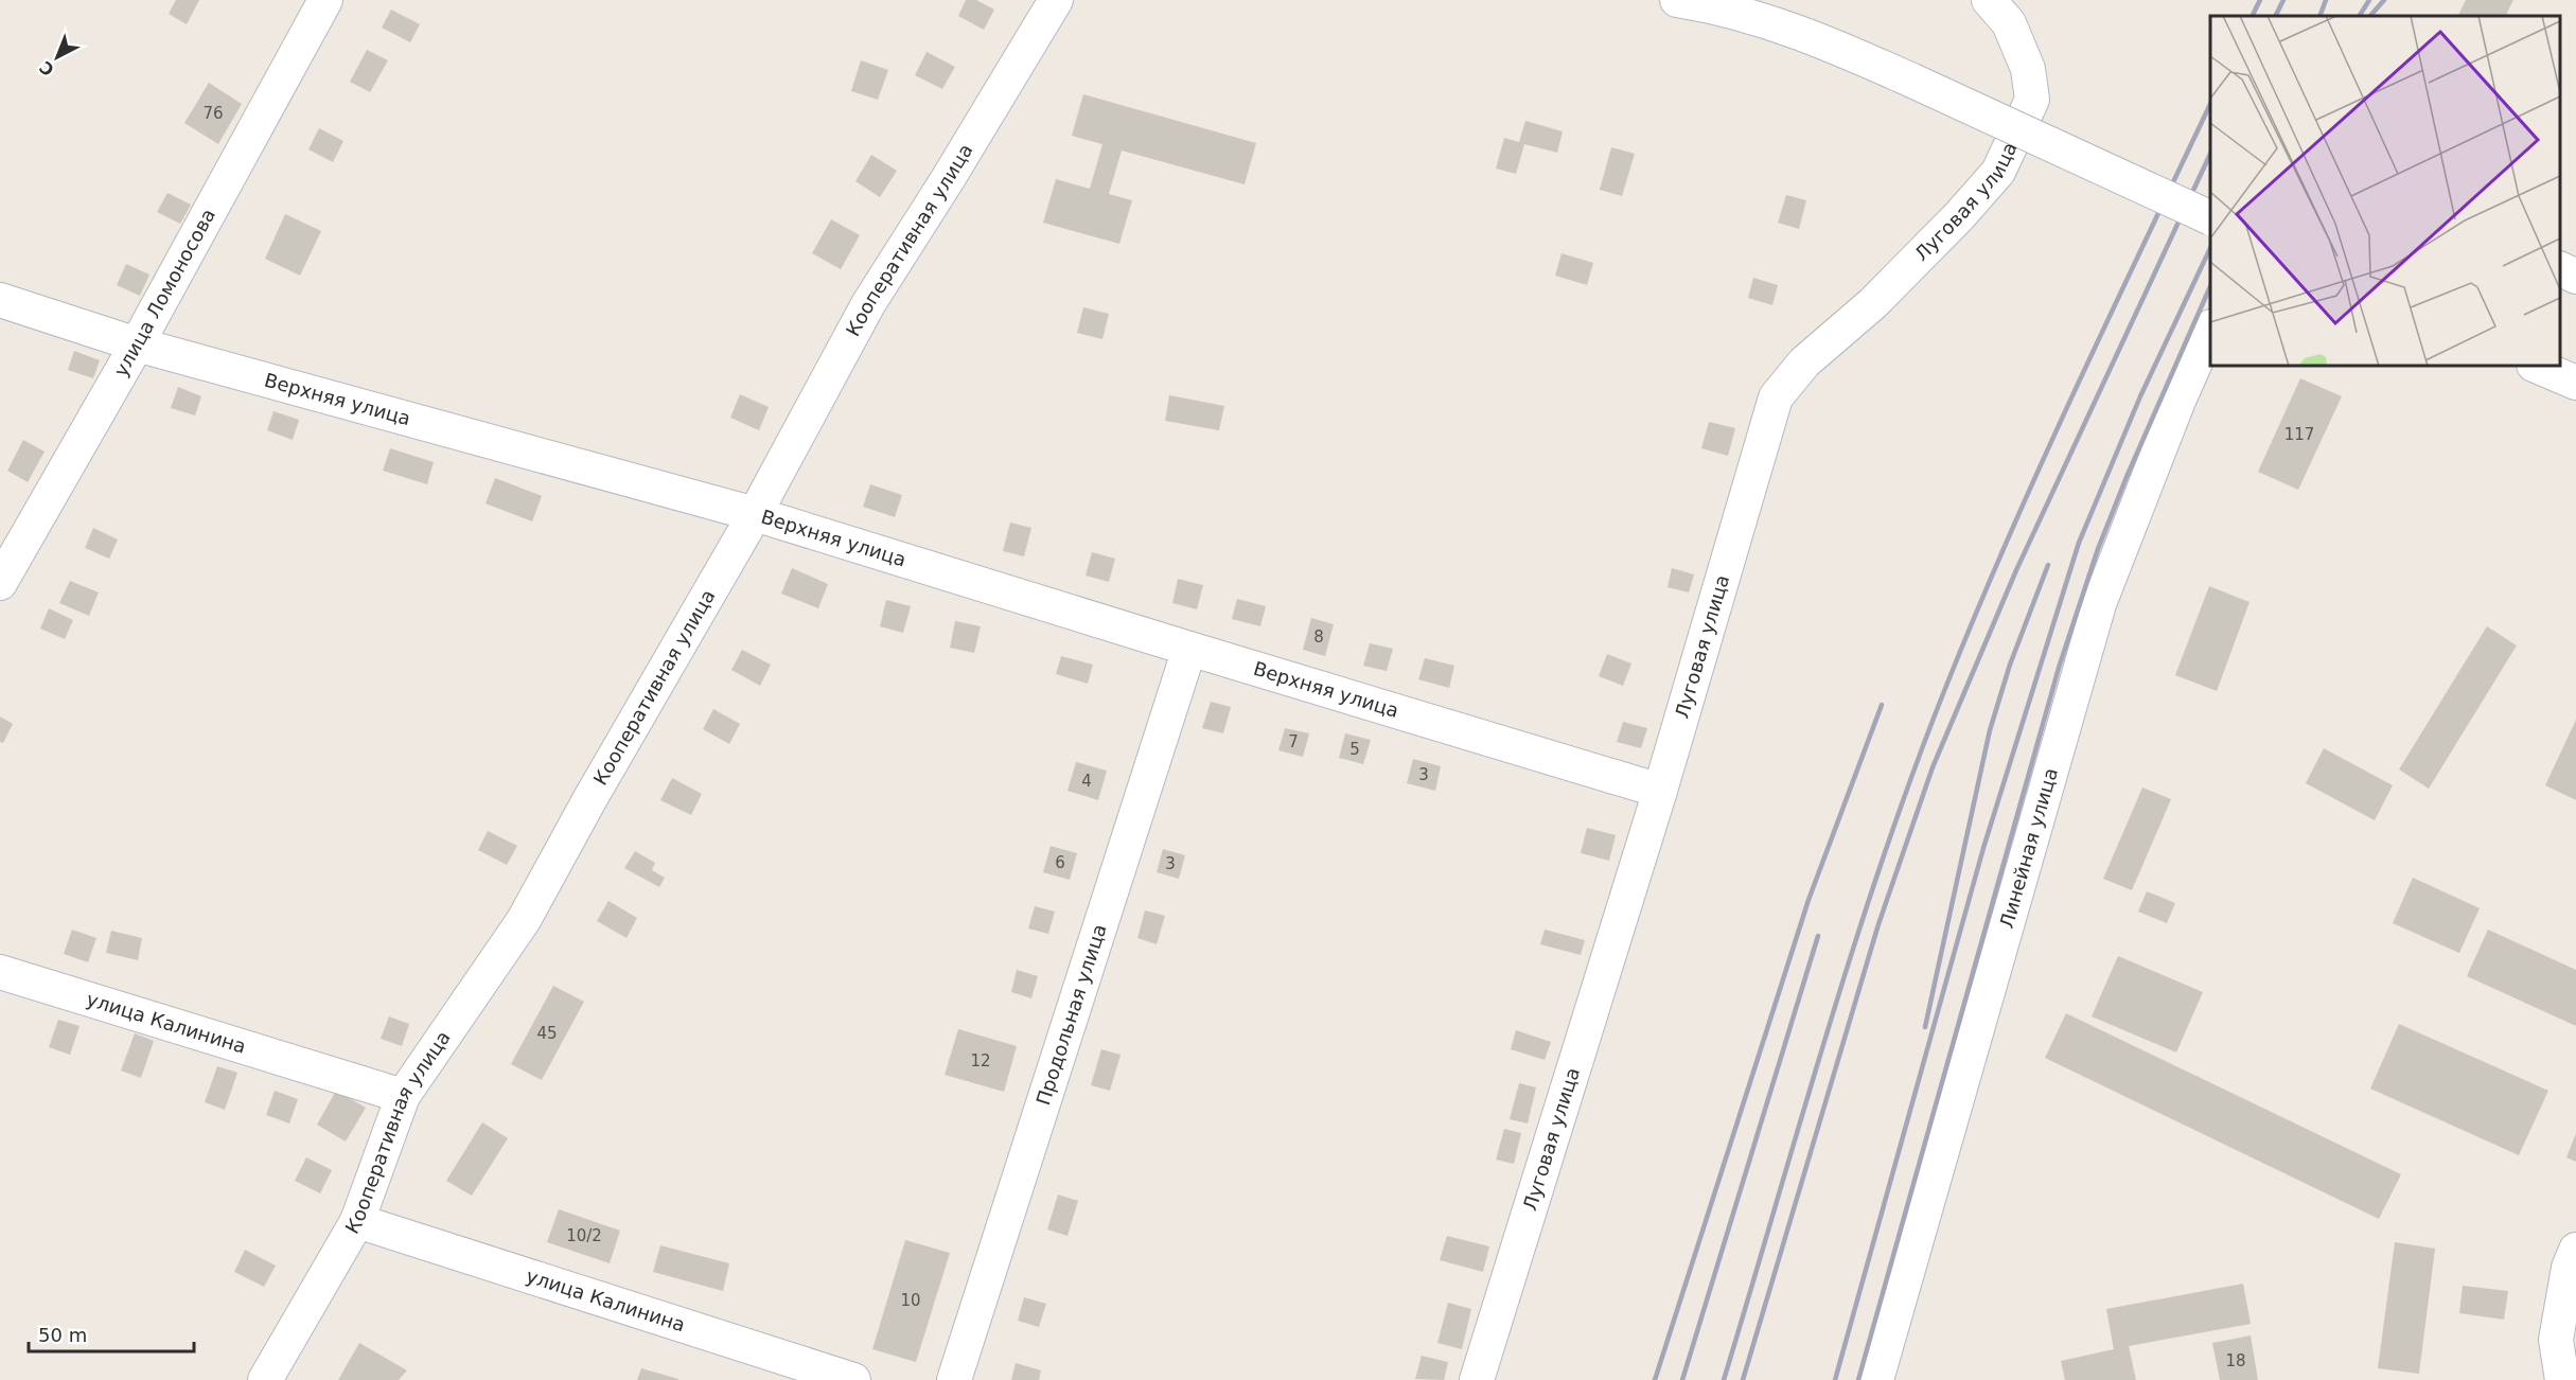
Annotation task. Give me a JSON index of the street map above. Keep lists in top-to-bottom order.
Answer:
{
  "streets": {
    "street": [
      "Луговая улица",
      "Кооперативная улица",
      "улица Ломоносова",
      "Верхняя улица",
      "Линейная улица",
      "Продольная улица",
      "улица Калинина"
    ]
  },
  "crossings": [
    ["Луговая улица", "Верхняя улица"],
    ["Кооперативная улица", "Верхняя улица"],
    ["Кооперативная улица", "улица Калинина"],
    ["улица Ломоносова", "Верхняя улица"],
    ["Верхняя улица", "Продольная улица"]
  ],
  "house_numbers": [
    "76",
    "117",
    "8",
    "7",
    "5",
    "3",
    "4",
    "6",
    "3",
    "45",
    "12",
    "10/2",
    "10",
    "18"
  ],
  "scale_bar": "50 m",
  "north": "bottom left"
}
